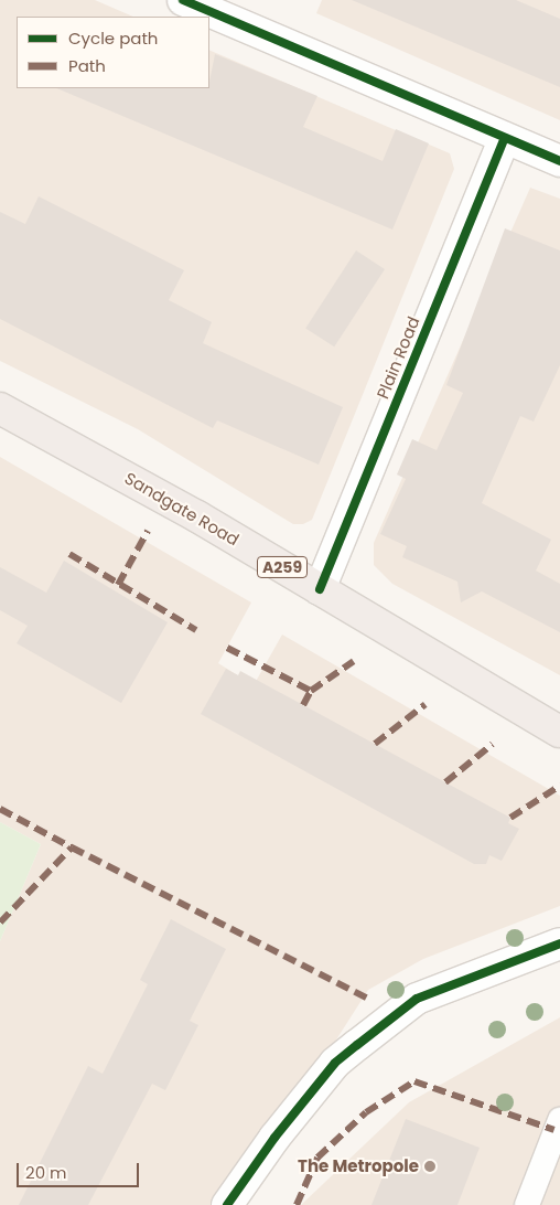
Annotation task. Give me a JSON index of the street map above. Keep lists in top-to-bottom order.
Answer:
{
  "streets": {
    "highway": ["Sandgate Road", "A259"],
    "street": ["Plain Road"]
  },
  "crossings": [
    ["Plain Road", "Sandgate Road"]
  ],
  "places": ["The Metropole"],
  "legend": ["Cycle path", "Path"],
  "scale_bar": "20 m"
}
